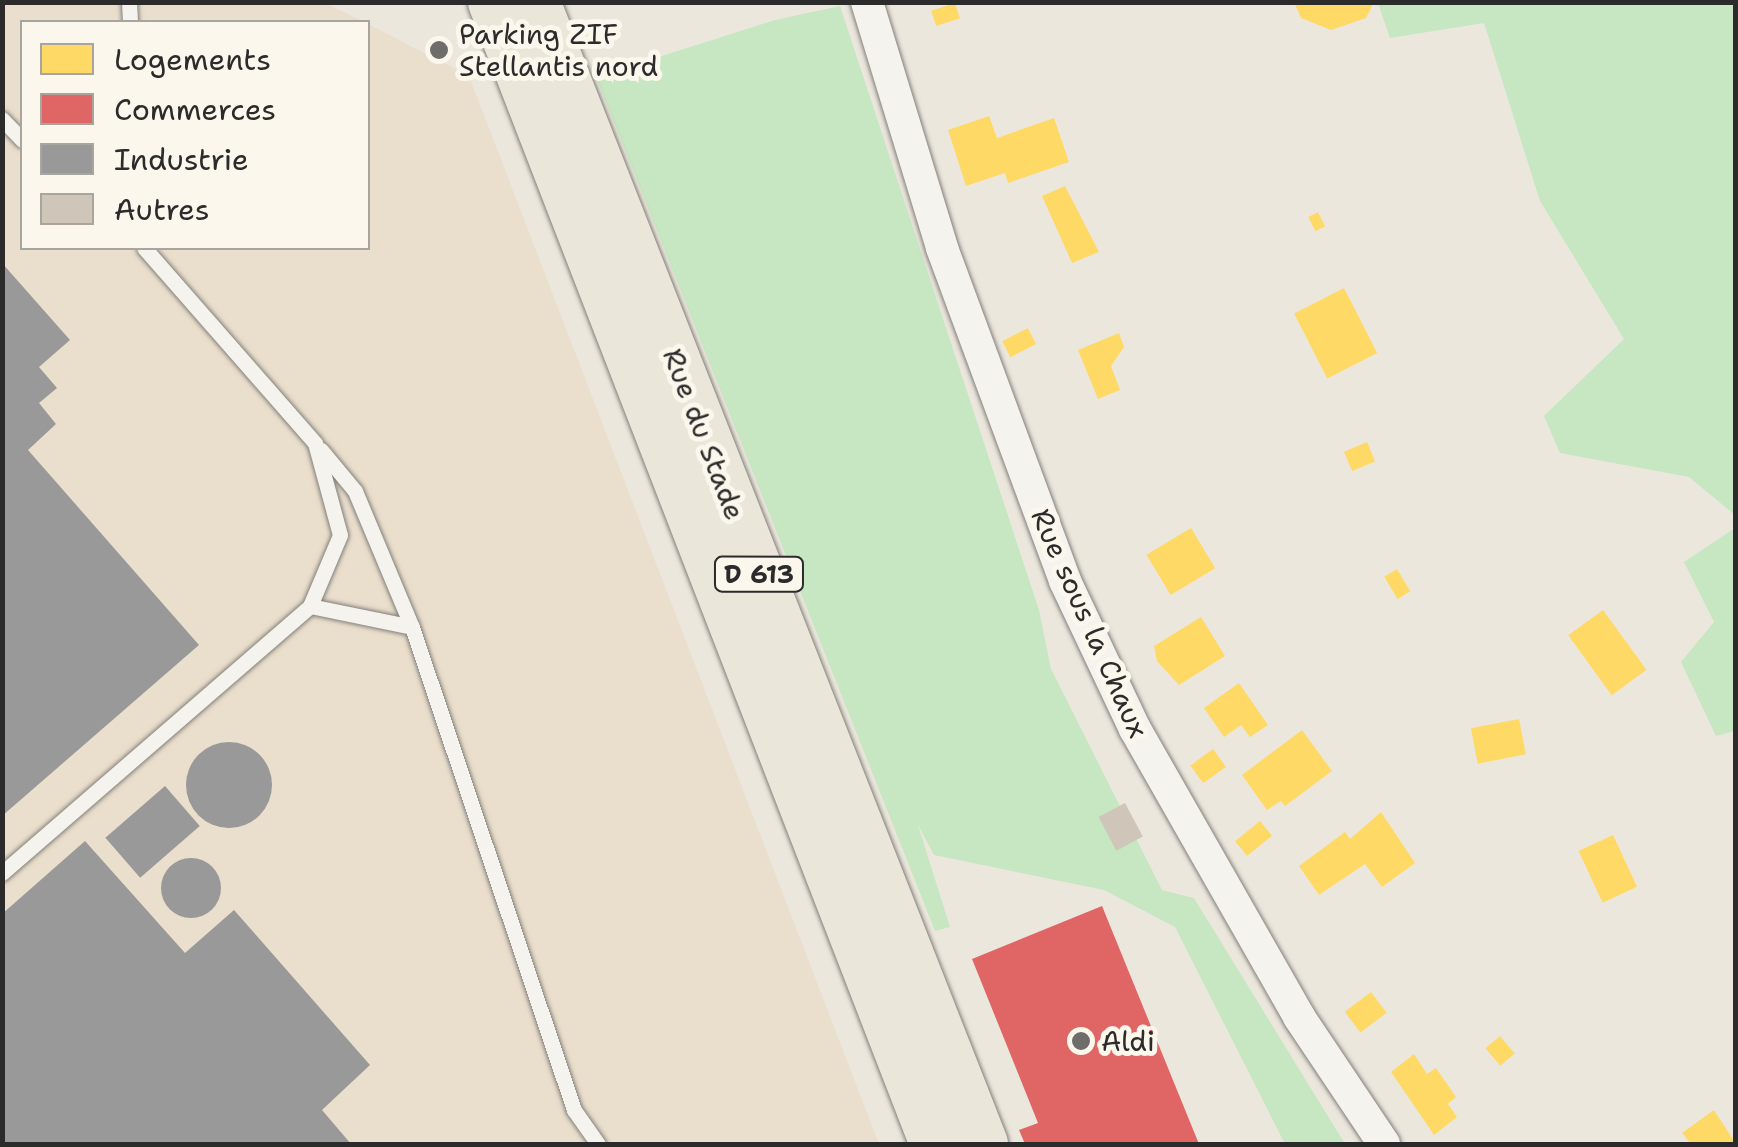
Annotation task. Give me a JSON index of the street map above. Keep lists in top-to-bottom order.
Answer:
{
  "streets": {
    "main road": ["Rue du Stade", "D 613"],
    "street": ["Rue sous la Chaux"]
  },
  "places": ["Parking ZIF Stellantis nord", "Aldi"],
  "legend": [
    "Logements",
    "Commerces",
    "Industrie",
    "Autres"
  ]
}
